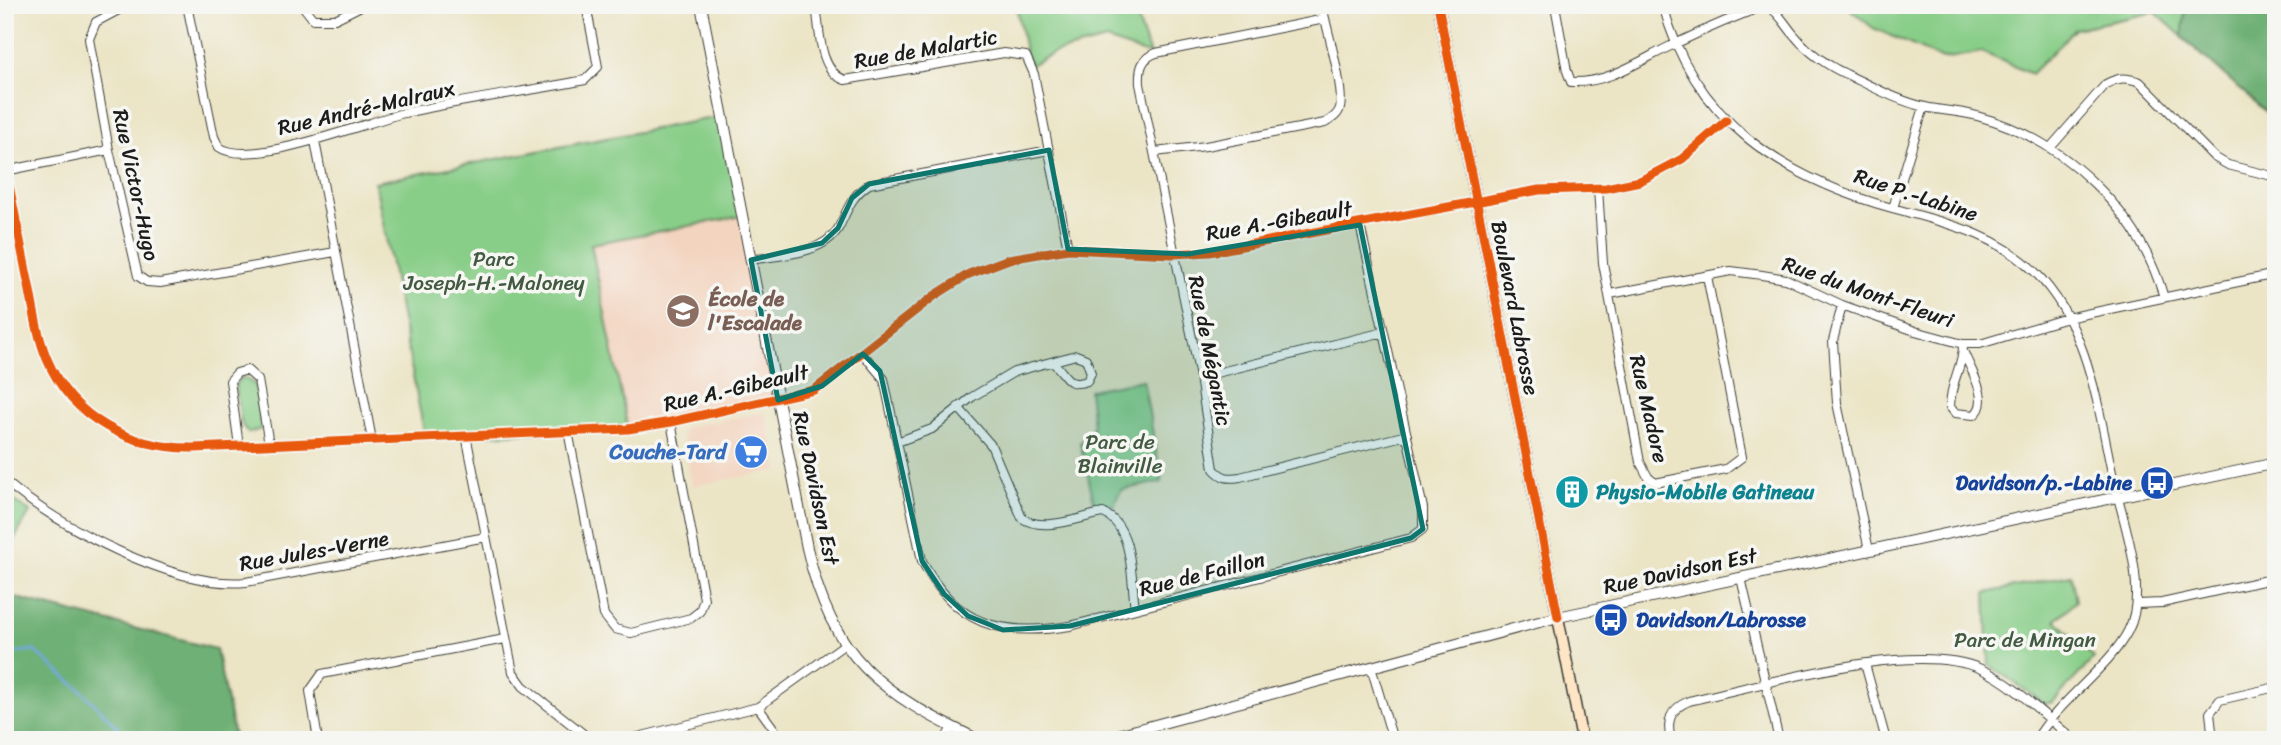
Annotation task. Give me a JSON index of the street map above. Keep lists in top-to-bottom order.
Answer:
{
  "streets": {
    "main road": ["Boulevard Labrosse"],
    "street": [
      "Rue de Malartic",
      "Rue André-Malraux",
      "Rue Victor-Hugo",
      "Rue P.-Labine",
      "Rue A.-Gibeault",
      "Rue du Mont-Fleuri",
      "Rue de Mégantic",
      "Rue Madore",
      "Rue Davidson Est",
      "Rue Jules-Verne",
      "Rue de Faillon"
    ]
  },
  "crossings": [
    ["Rue de Malartic", "Rue A.-Gibeault"],
    ["Rue P.-Labine", "Rue A.-Gibeault"],
    ["Rue P.-Labine", "Rue du Mont-Fleuri"],
    ["Rue P.-Labine", "Rue Davidson Est"],
    ["Rue A.-Gibeault", "Boulevard Labrosse"],
    ["Rue A.-Gibeault", "Rue de Mégantic"],
    ["Rue A.-Gibeault", "Rue Madore"],
    ["Rue A.-Gibeault", "Rue Davidson Est"],
    ["Rue A.-Gibeault", "Rue de Faillon"],
    ["Rue du Mont-Fleuri", "Rue Madore"],
    ["Boulevard Labrosse", "Rue Davidson Est"],
    ["Rue de Mégantic", "Rue de Faillon"]
  ],
  "parks": ["Parc Joseph-H.-Maloney", "Parc de Blainville", "Parc de Mingan"],
  "places": {
    "school or university": ["École de l'Escalade"],
    "supermarket": ["Couche-Tard"],
    "bus stop": ["Davidson/p.-Labine", "Davidson/Labrosse"],
    "building": ["Physio-Mobile Gatineau"]
  }
}
